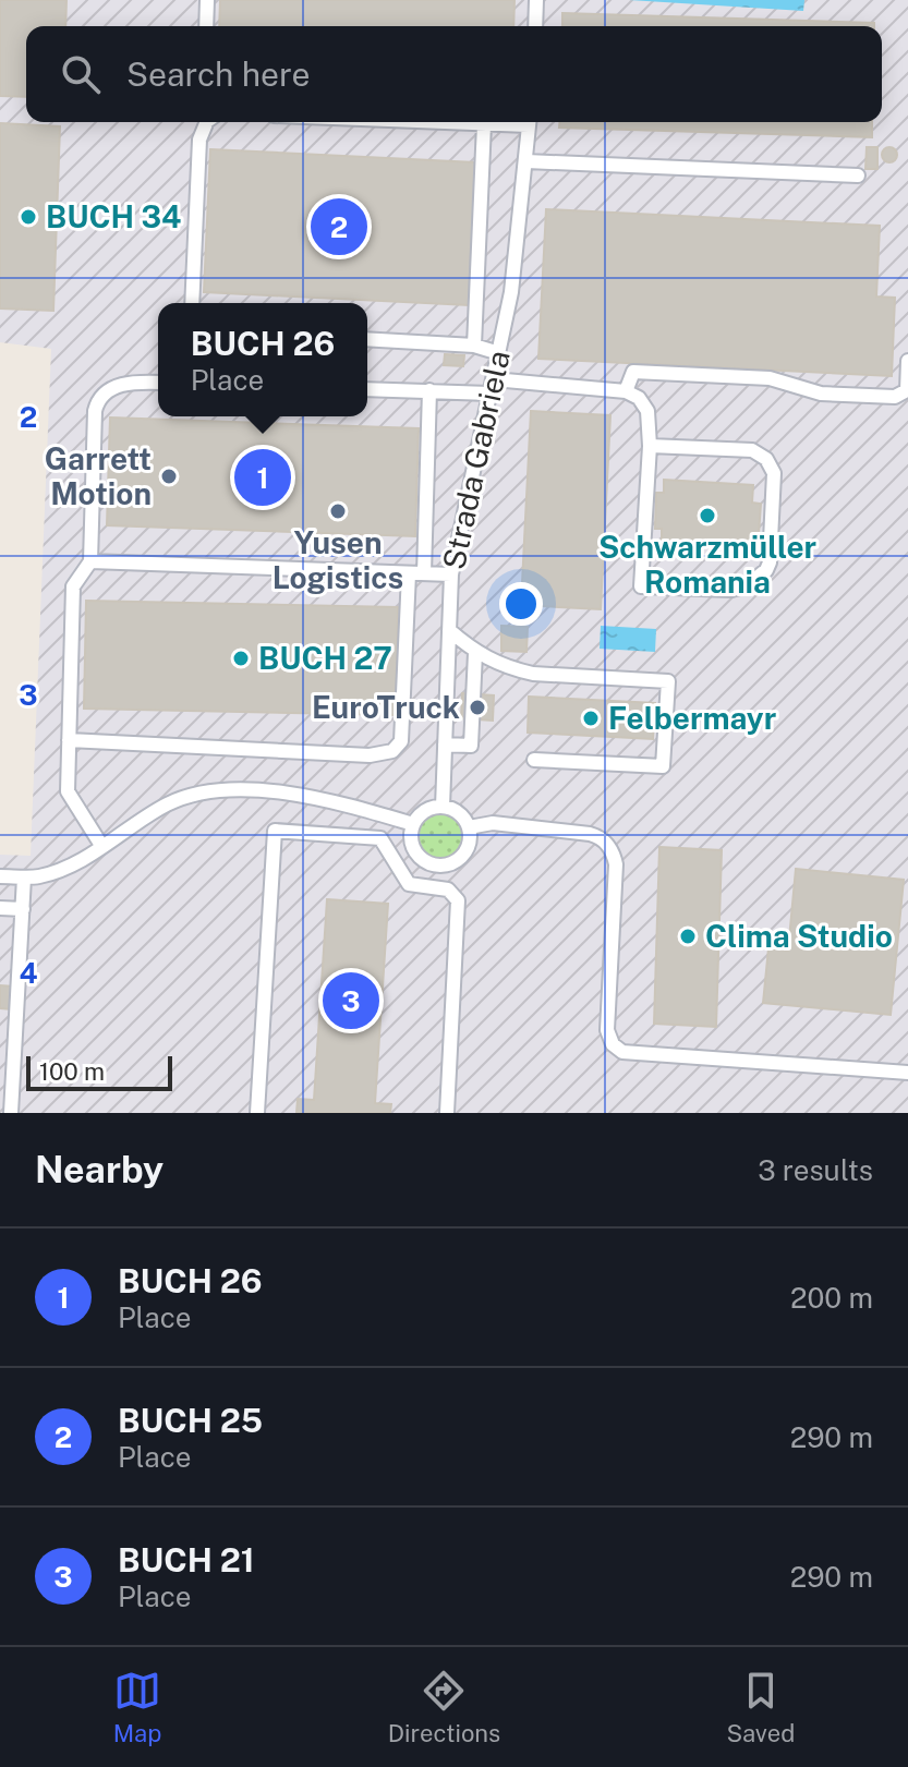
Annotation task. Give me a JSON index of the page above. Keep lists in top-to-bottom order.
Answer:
{
  "streets": {
    "street": ["Strada Gabriela"]
  },
  "places": [
    "BUCH 34",
    "Garrett Motion",
    "Yusen Logistics",
    "Schwarzmüller Romania",
    "BUCH 27",
    "EuroTruck",
    "Felbermayr",
    "Clima Studio"
  ],
  "scale_bar": "100 m",
  "page": {
    "search": "Search here",
    "pins": ["2", "1", "3"],
    "popup": ["BUCH 26", "Place"],
    "scale": "100 m",
    "heading": ["Nearby", "3 results"],
    "list": [
      {
        "mark": "1",
        "name": "BUCH 26",
        "note": "Place",
        "value": "200 m"
      },
      {
        "mark": "2",
        "name": "BUCH 25",
        "note": "Place",
        "value": "290 m"
      },
      {
        "mark": "3",
        "name": "BUCH 21",
        "note": "Place",
        "value": "290 m"
      }
    ],
    "nav": ["Map", "Directions", "Saved"]
  },
  "grid": {
    "rows": ["2", "3", "4"]
  }
}
